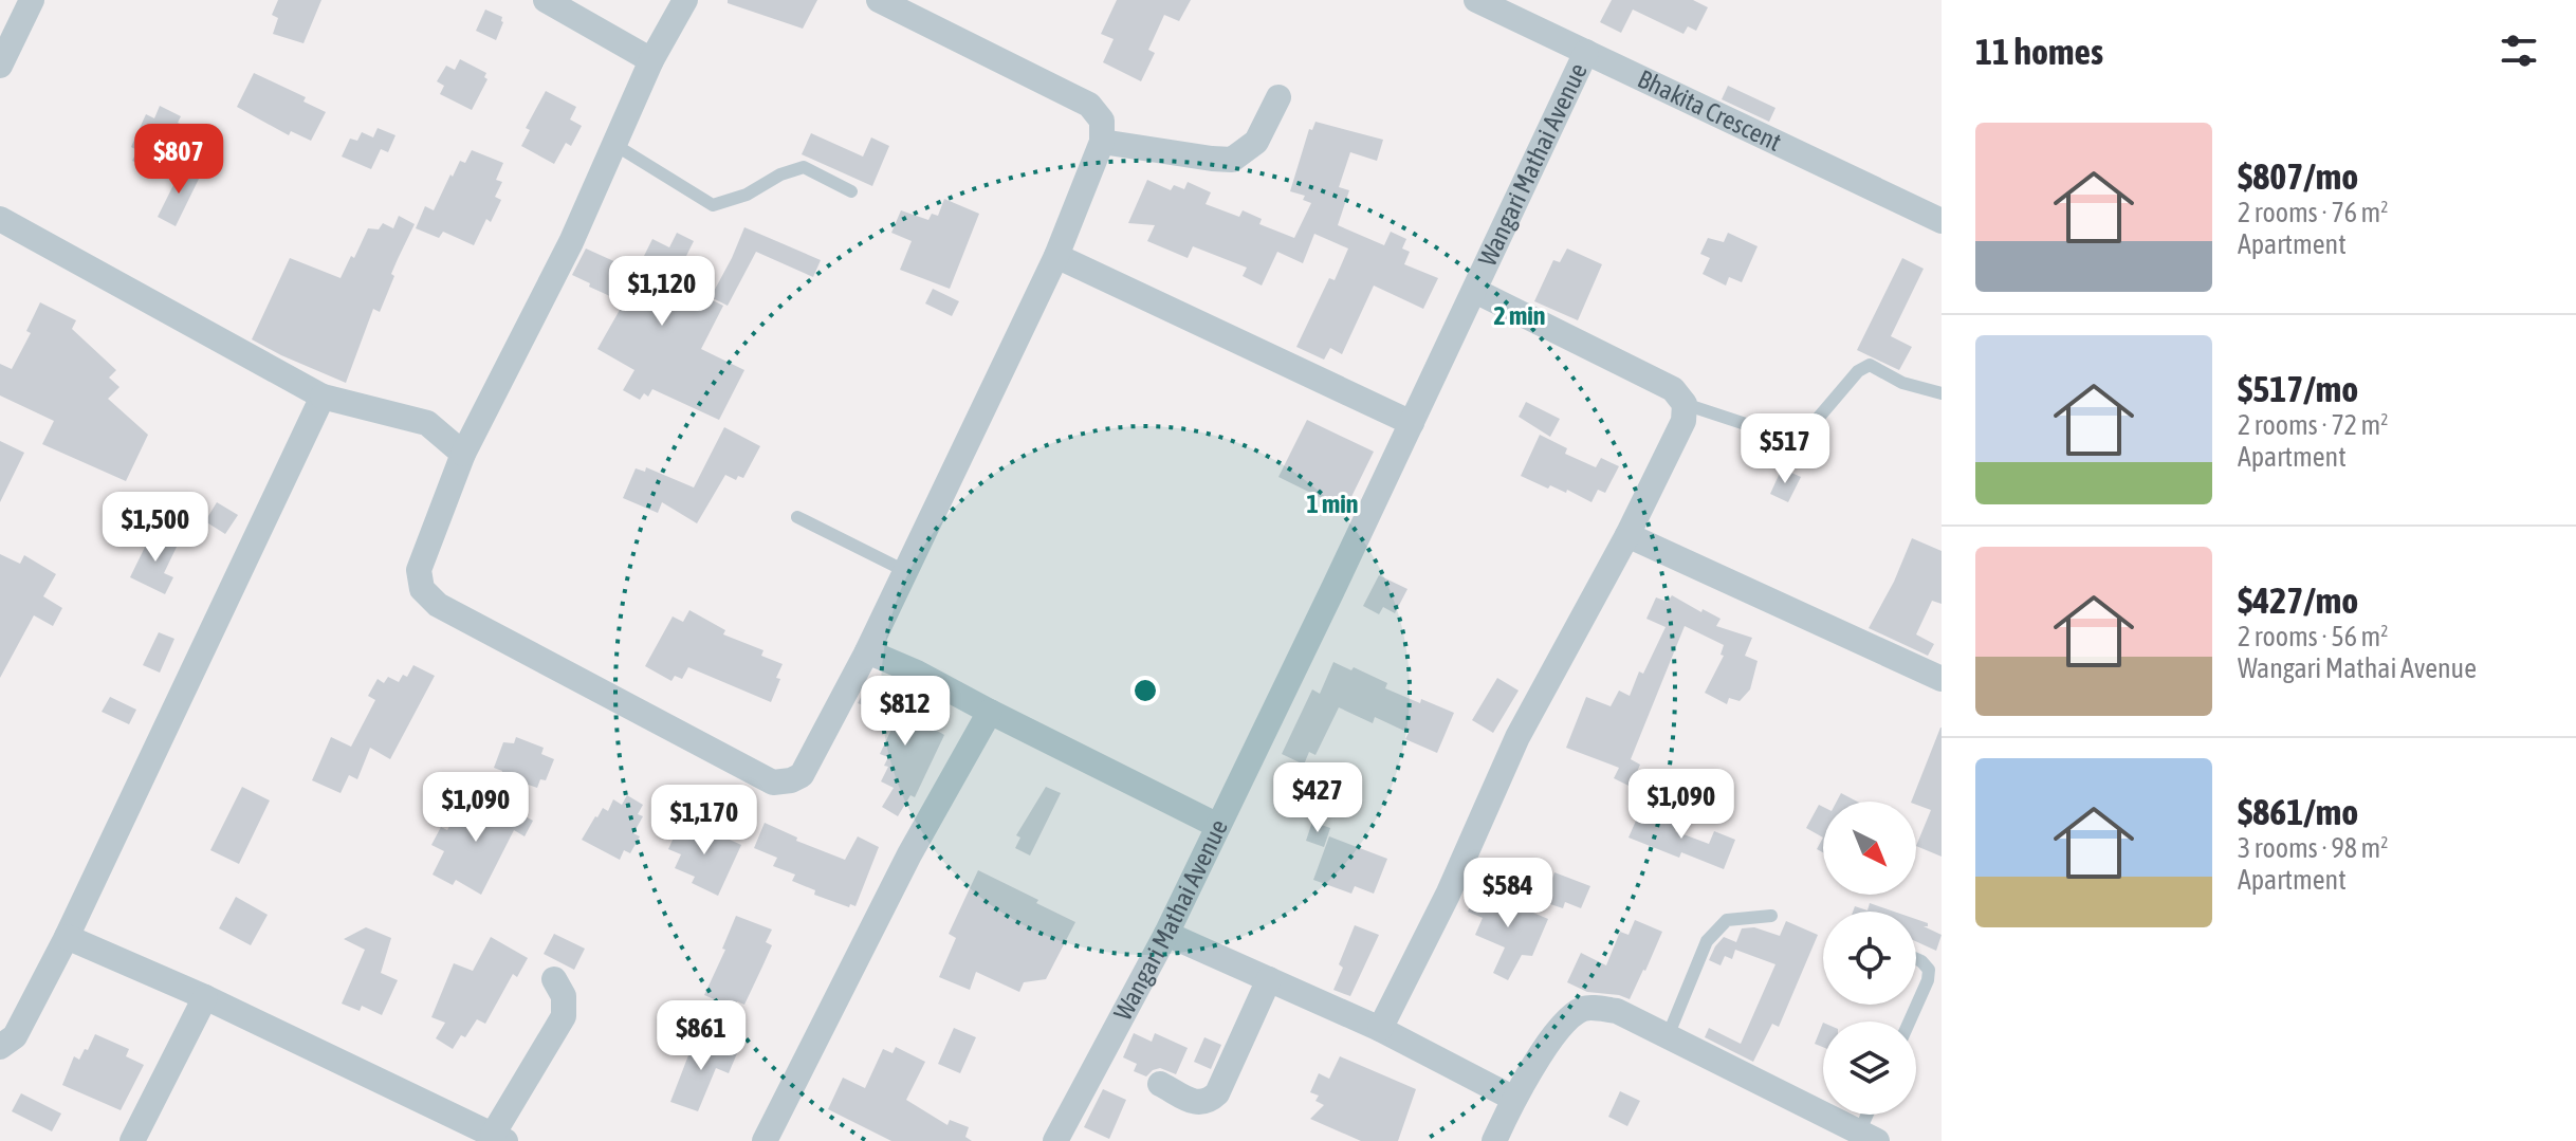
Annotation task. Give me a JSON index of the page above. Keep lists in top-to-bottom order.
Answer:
{
  "streets": {
    "street": ["Bhakita Crescent", "Wangari Mathai Avenue"]
  },
  "crossings": [
    ["Bhakita Crescent", "Wangari Mathai Avenue"]
  ],
  "north": "bottom right",
  "page": {
    "heading": "11 homes",
    "list": [
      {
        "name": "$807/mo",
        "note": "2 rooms · 76 m² · Apartment"
      },
      {
        "name": "$517/mo",
        "note": "2 rooms · 72 m² · Apartment"
      },
      {
        "name": "$427/mo",
        "note": "2 rooms · 56 m² · Wangari Mathai Avenue"
      },
      {
        "name": "$861/mo",
        "note": "3 rooms · 98 m² · Apartment"
      }
    ],
    "price": [
      "$807",
      "$1,120",
      "$517",
      "$1,500",
      "$812",
      "$427",
      "$1,090",
      "$1,090",
      "$1,170",
      "$584",
      "$861"
    ]
  },
  "rings": ["2 min", "1 min"]
}
